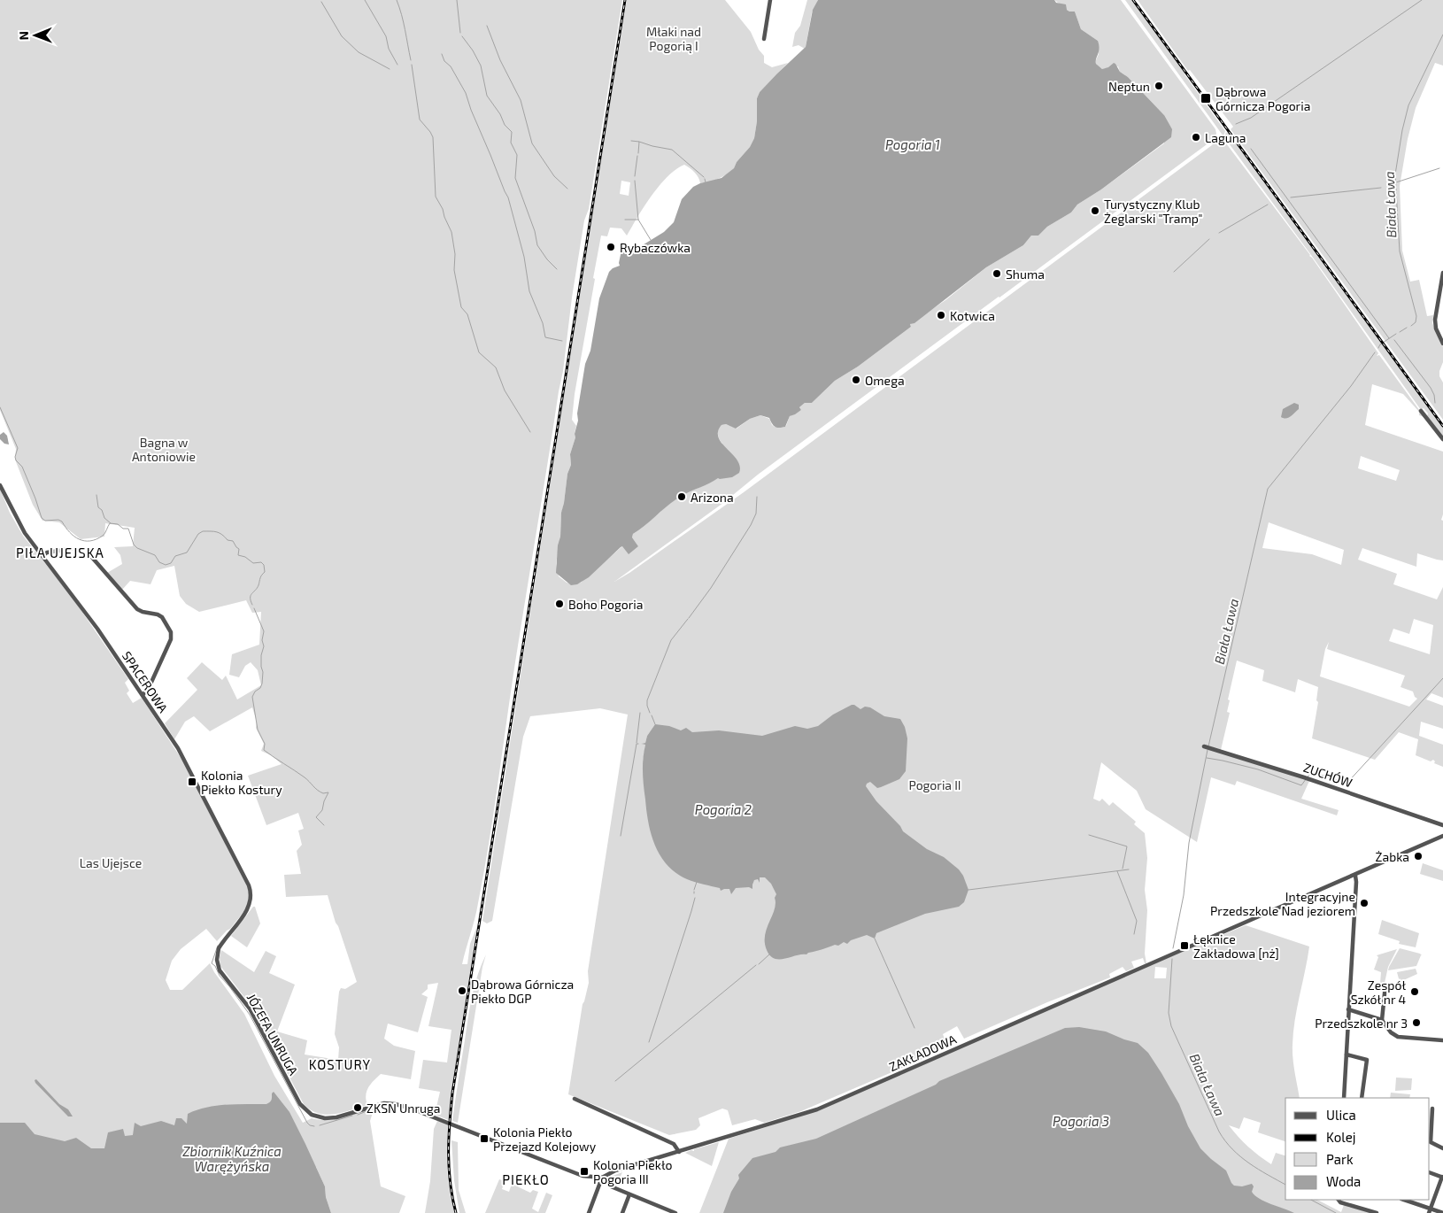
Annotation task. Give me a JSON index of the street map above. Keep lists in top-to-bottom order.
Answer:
{
  "streets": {
    "street": [
      "SPACEROWA",
      "ZUCHÓW",
      "JÓZEFA UNRUGA",
      "ZAKŁADOWA"
    ]
  },
  "crossings": [
    ["SPACEROWA", "JÓZEFA UNRUGA"],
    ["JÓZEFA UNRUGA", "ZAKŁADOWA"]
  ],
  "districts": ["PIŁA UJEJSKA", "KOSTURY", "PIEKŁO"],
  "water": [
    "Pogoria 1",
    "Biała Ława",
    "Pogoria 2",
    "Pogoria 3",
    "Zbiornik Kuźnica Warężyńska"
  ],
  "parks": [
    "Młaki nad Pogorią I",
    "Bagna w Antoniowie",
    "Pogoria II",
    "Las Ujejsce"
  ],
  "places": {
    "other": [
      "Neptun",
      "Laguna",
      "Turystyczny Klub Żeglarski \"Tramp\"",
      "Rybaczówka",
      "Shuma",
      "Kotwica",
      "Omega",
      "Arizona",
      "Boho Pogoria",
      "Żabka",
      "Integracyjne Przedszkole Nad jeziorem",
      "Dąbrowa Górnicza Piekło DGP",
      "Zespół Szkół nr 4",
      "Przedszkole nr 3",
      "ZKSN Unruga"
    ],
    "transit": [
      "Dąbrowa Górnicza Pogoria",
      "Kolonia Piekło Kostury",
      "Łęknice Zakładowa [nż]",
      "Kolonia Piekło Przejazd Kolejowy",
      "Kolonia Piekło Pogoria III"
    ]
  },
  "legend": [
    "Ulica",
    "Kolej",
    "Park",
    "Woda"
  ],
  "north": "left"
}
